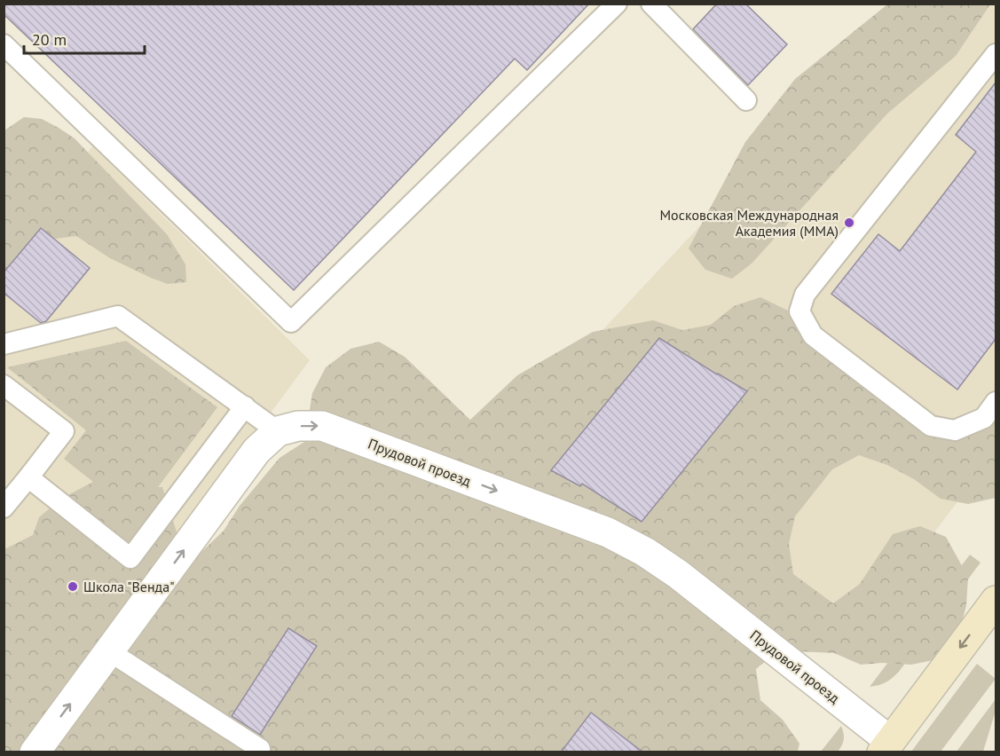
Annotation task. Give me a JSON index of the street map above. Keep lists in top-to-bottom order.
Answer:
{
  "streets": {
    "street": ["Прудовой проезд"]
  },
  "one_way": ["Прудовой проезд"],
  "places": ["Московская Международная Академия (ММА)", "Школа \"Венда\""],
  "scale_bar": "20 m"
}
